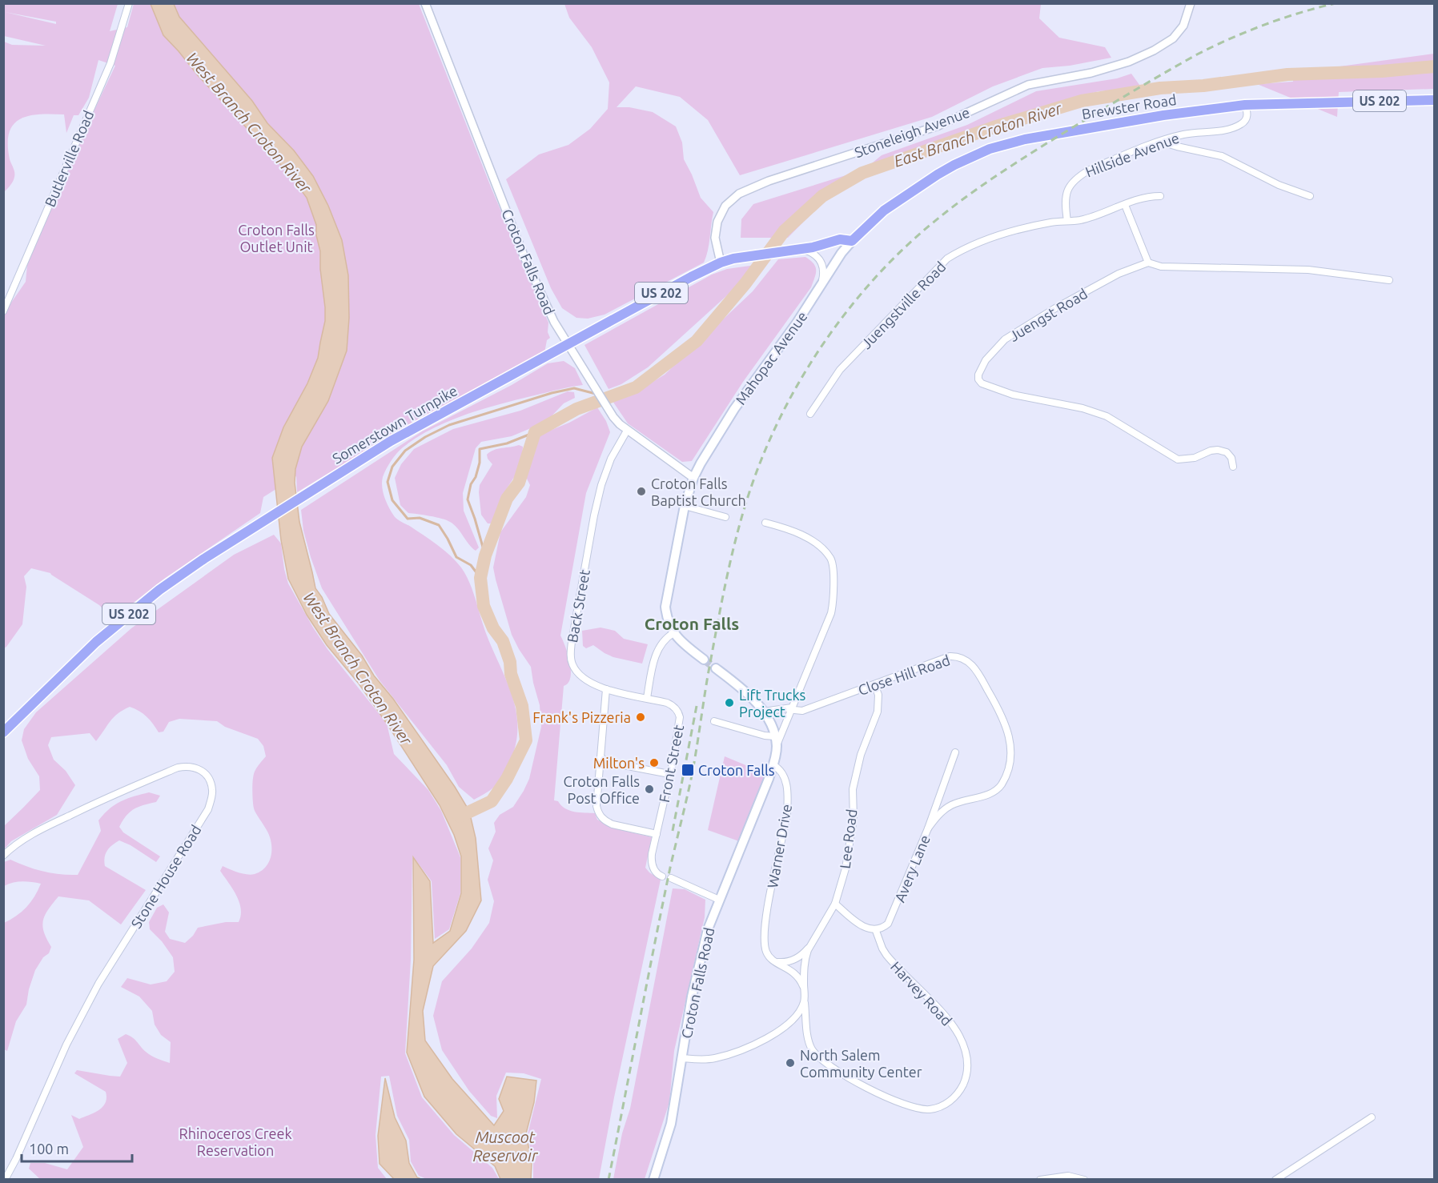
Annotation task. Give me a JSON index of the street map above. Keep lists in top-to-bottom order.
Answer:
{
  "streets": {
    "main road": [
      "US 202",
      "Brewster Road",
      "Croton Falls Road",
      "Mahopac Avenue",
      "Somerstown Turnpike"
    ],
    "street": [
      "Stoneleigh Avenue",
      "Hillside Avenue",
      "Butlerville Road",
      "Juengstville Road",
      "Juengst Road",
      "Back Street",
      "Close Hill Road",
      "Front Street",
      "Lee Road",
      "Warner Drive",
      "Avery Lane",
      "Stone House Road",
      "Harvey Road"
    ]
  },
  "crossings": [
    ["Brewster Road", "Hillside Avenue"],
    ["Brewster Road", "Mahopac Avenue"],
    ["Brewster Road", "Somerstown Turnpike"],
    ["Stoneleigh Avenue", "Somerstown Turnpike"],
    ["Hillside Avenue", "Juengstville Road"],
    ["Croton Falls Road", "Mahopac Avenue"],
    ["Croton Falls Road", "Somerstown Turnpike"],
    ["Croton Falls Road", "Back Street"],
    ["Croton Falls Road", "Warner Drive"],
    ["Mahopac Avenue", "Somerstown Turnpike"],
    ["Back Street", "Front Street"],
    ["Close Hill Road", "Lee Road"],
    ["Close Hill Road", "Avery Lane"],
    ["Lee Road", "Harvey Road"],
    ["Avery Lane", "Harvey Road"]
  ],
  "districts": ["Croton Falls"],
  "water": ["West Branch Croton River", "East Branch Croton River", "Muscoot Reservoir"],
  "parks": ["Croton Falls Outlet Unit", "Rhinoceros Creek Reservation"],
  "places": {
    "other": [
      "Croton Falls Baptist Church",
      "Lift Trucks Project",
      "Frank's Pizzeria",
      "Milton's",
      "Croton Falls Post Office",
      "North Salem Community Center"
    ],
    "transit": ["Croton Falls"]
  },
  "scale_bar": "100 m"
}
